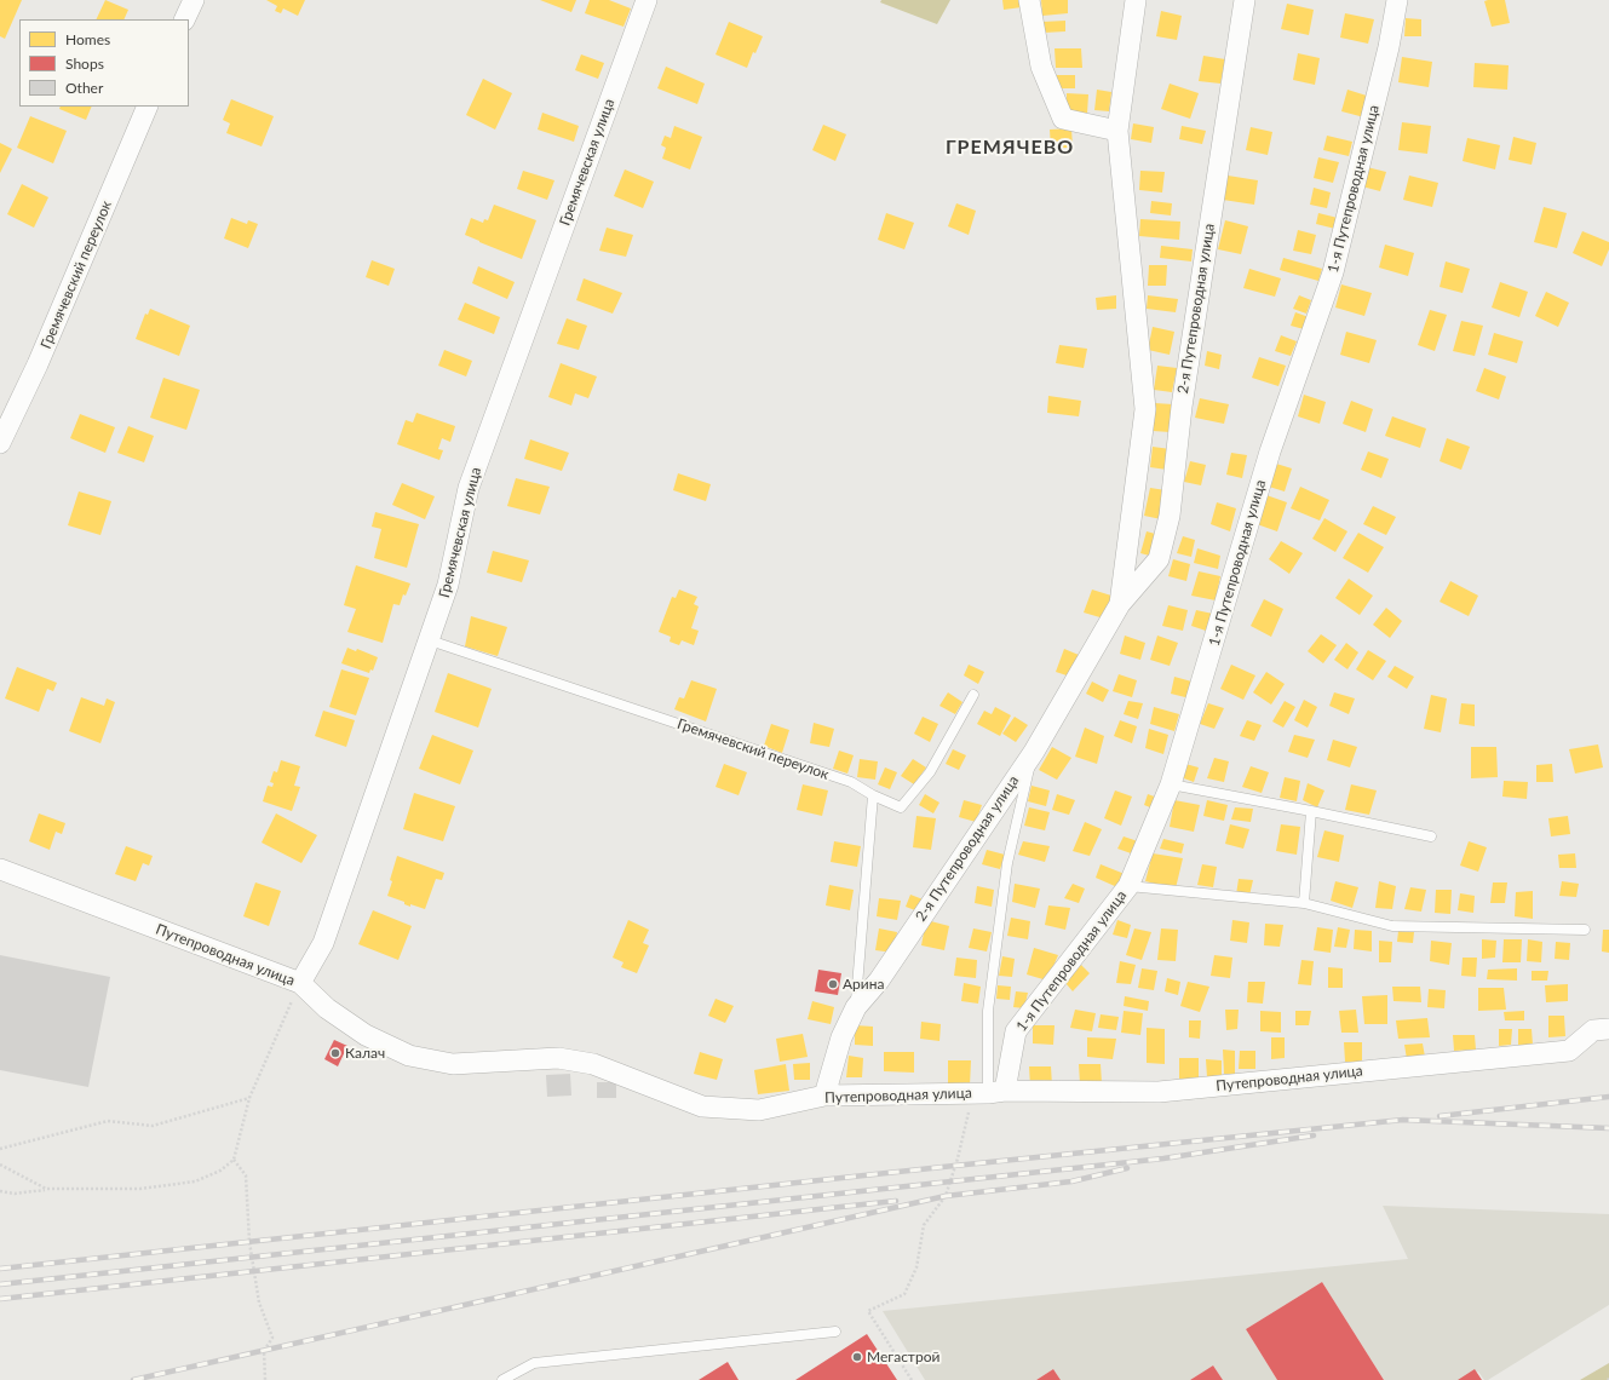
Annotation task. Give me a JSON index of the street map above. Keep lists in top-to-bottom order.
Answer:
{
  "streets": {
    "street": [
      "Гремячевская улица",
      "1-я Путепроводная улица",
      "Гремячевский переулок",
      "2-я Путепроводная улица",
      "Путепроводная улица"
    ]
  },
  "crossings": [
    ["Гремячевская улица", "Гремячевский переулок"],
    ["Гремячевская улица", "Путепроводная улица"],
    ["1-я Путепроводная улица", "Путепроводная улица"],
    ["2-я Путепроводная улица", "Путепроводная улица"]
  ],
  "districts": ["ГРЕМЯЧЕВО"],
  "places": ["Арина", "Калач", "Мегастрой"],
  "legend": ["Homes", "Shops", "Other"]
}
